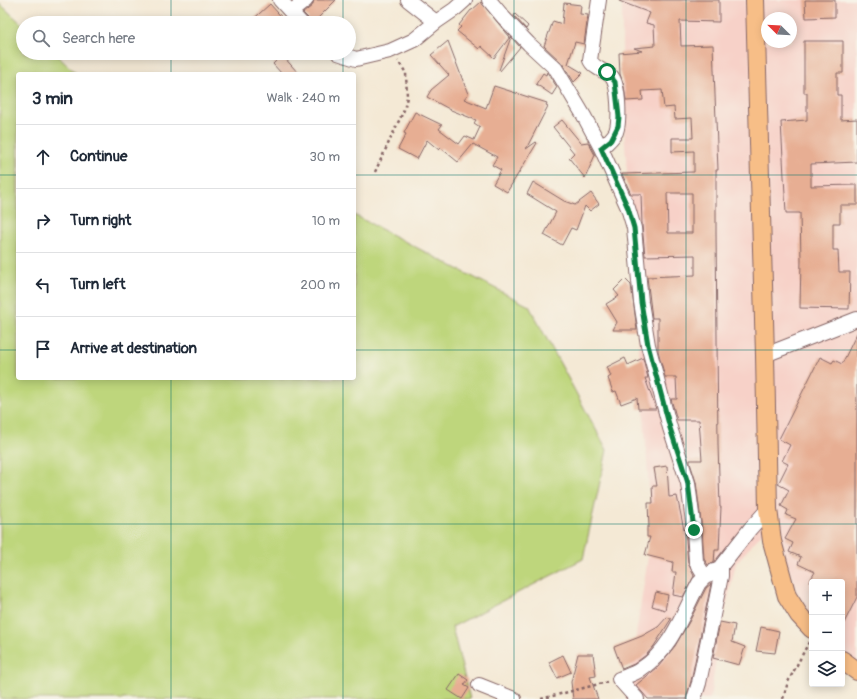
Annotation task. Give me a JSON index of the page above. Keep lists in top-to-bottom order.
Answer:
{
  "north": "top left",
  "page": {
    "search": "Search here",
    "heading": ["3 min", "Walk · 240 m"],
    "list": [
      ["Continue", "30 m"],
      ["Turn right", "10 m"],
      ["Turn left", "200 m"],
      "Arrive at destination"
    ],
    "map_buttons": ["+", "−"]
  }
}
